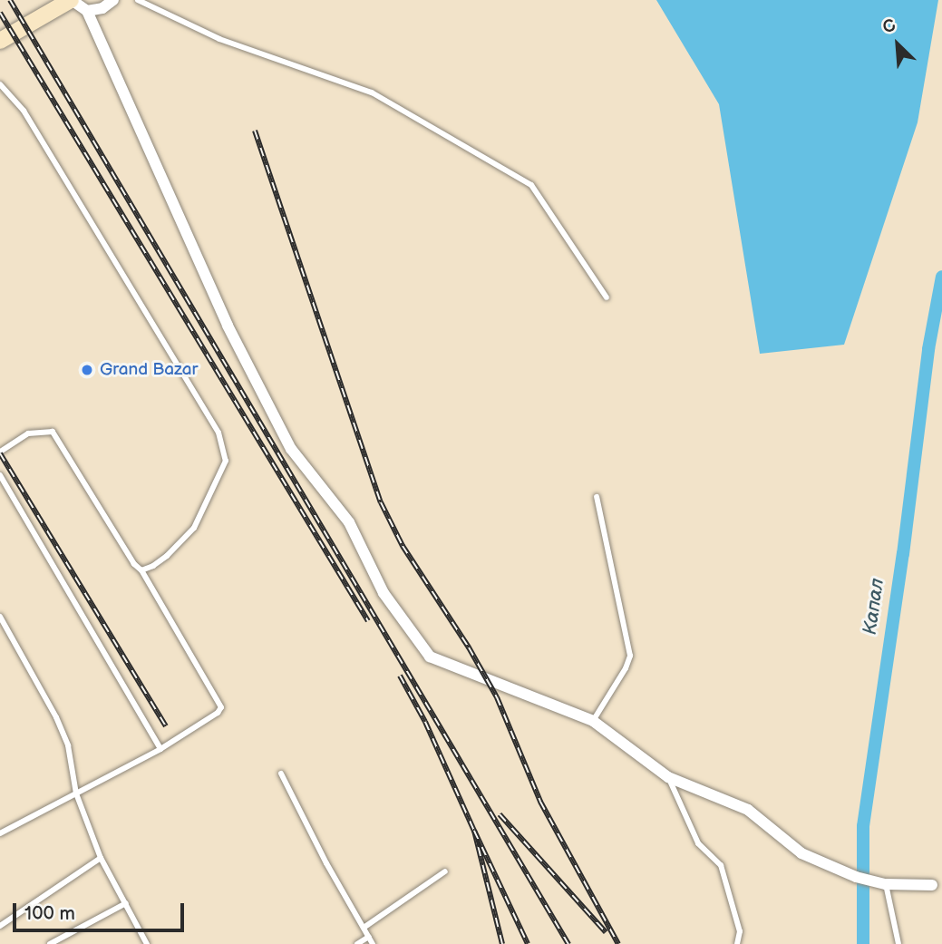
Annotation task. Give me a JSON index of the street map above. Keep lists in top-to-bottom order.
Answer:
{
  "water": ["Капал"],
  "places": ["Grand Bazar"],
  "scale_bar": "100 m",
  "north": "top left"
}
